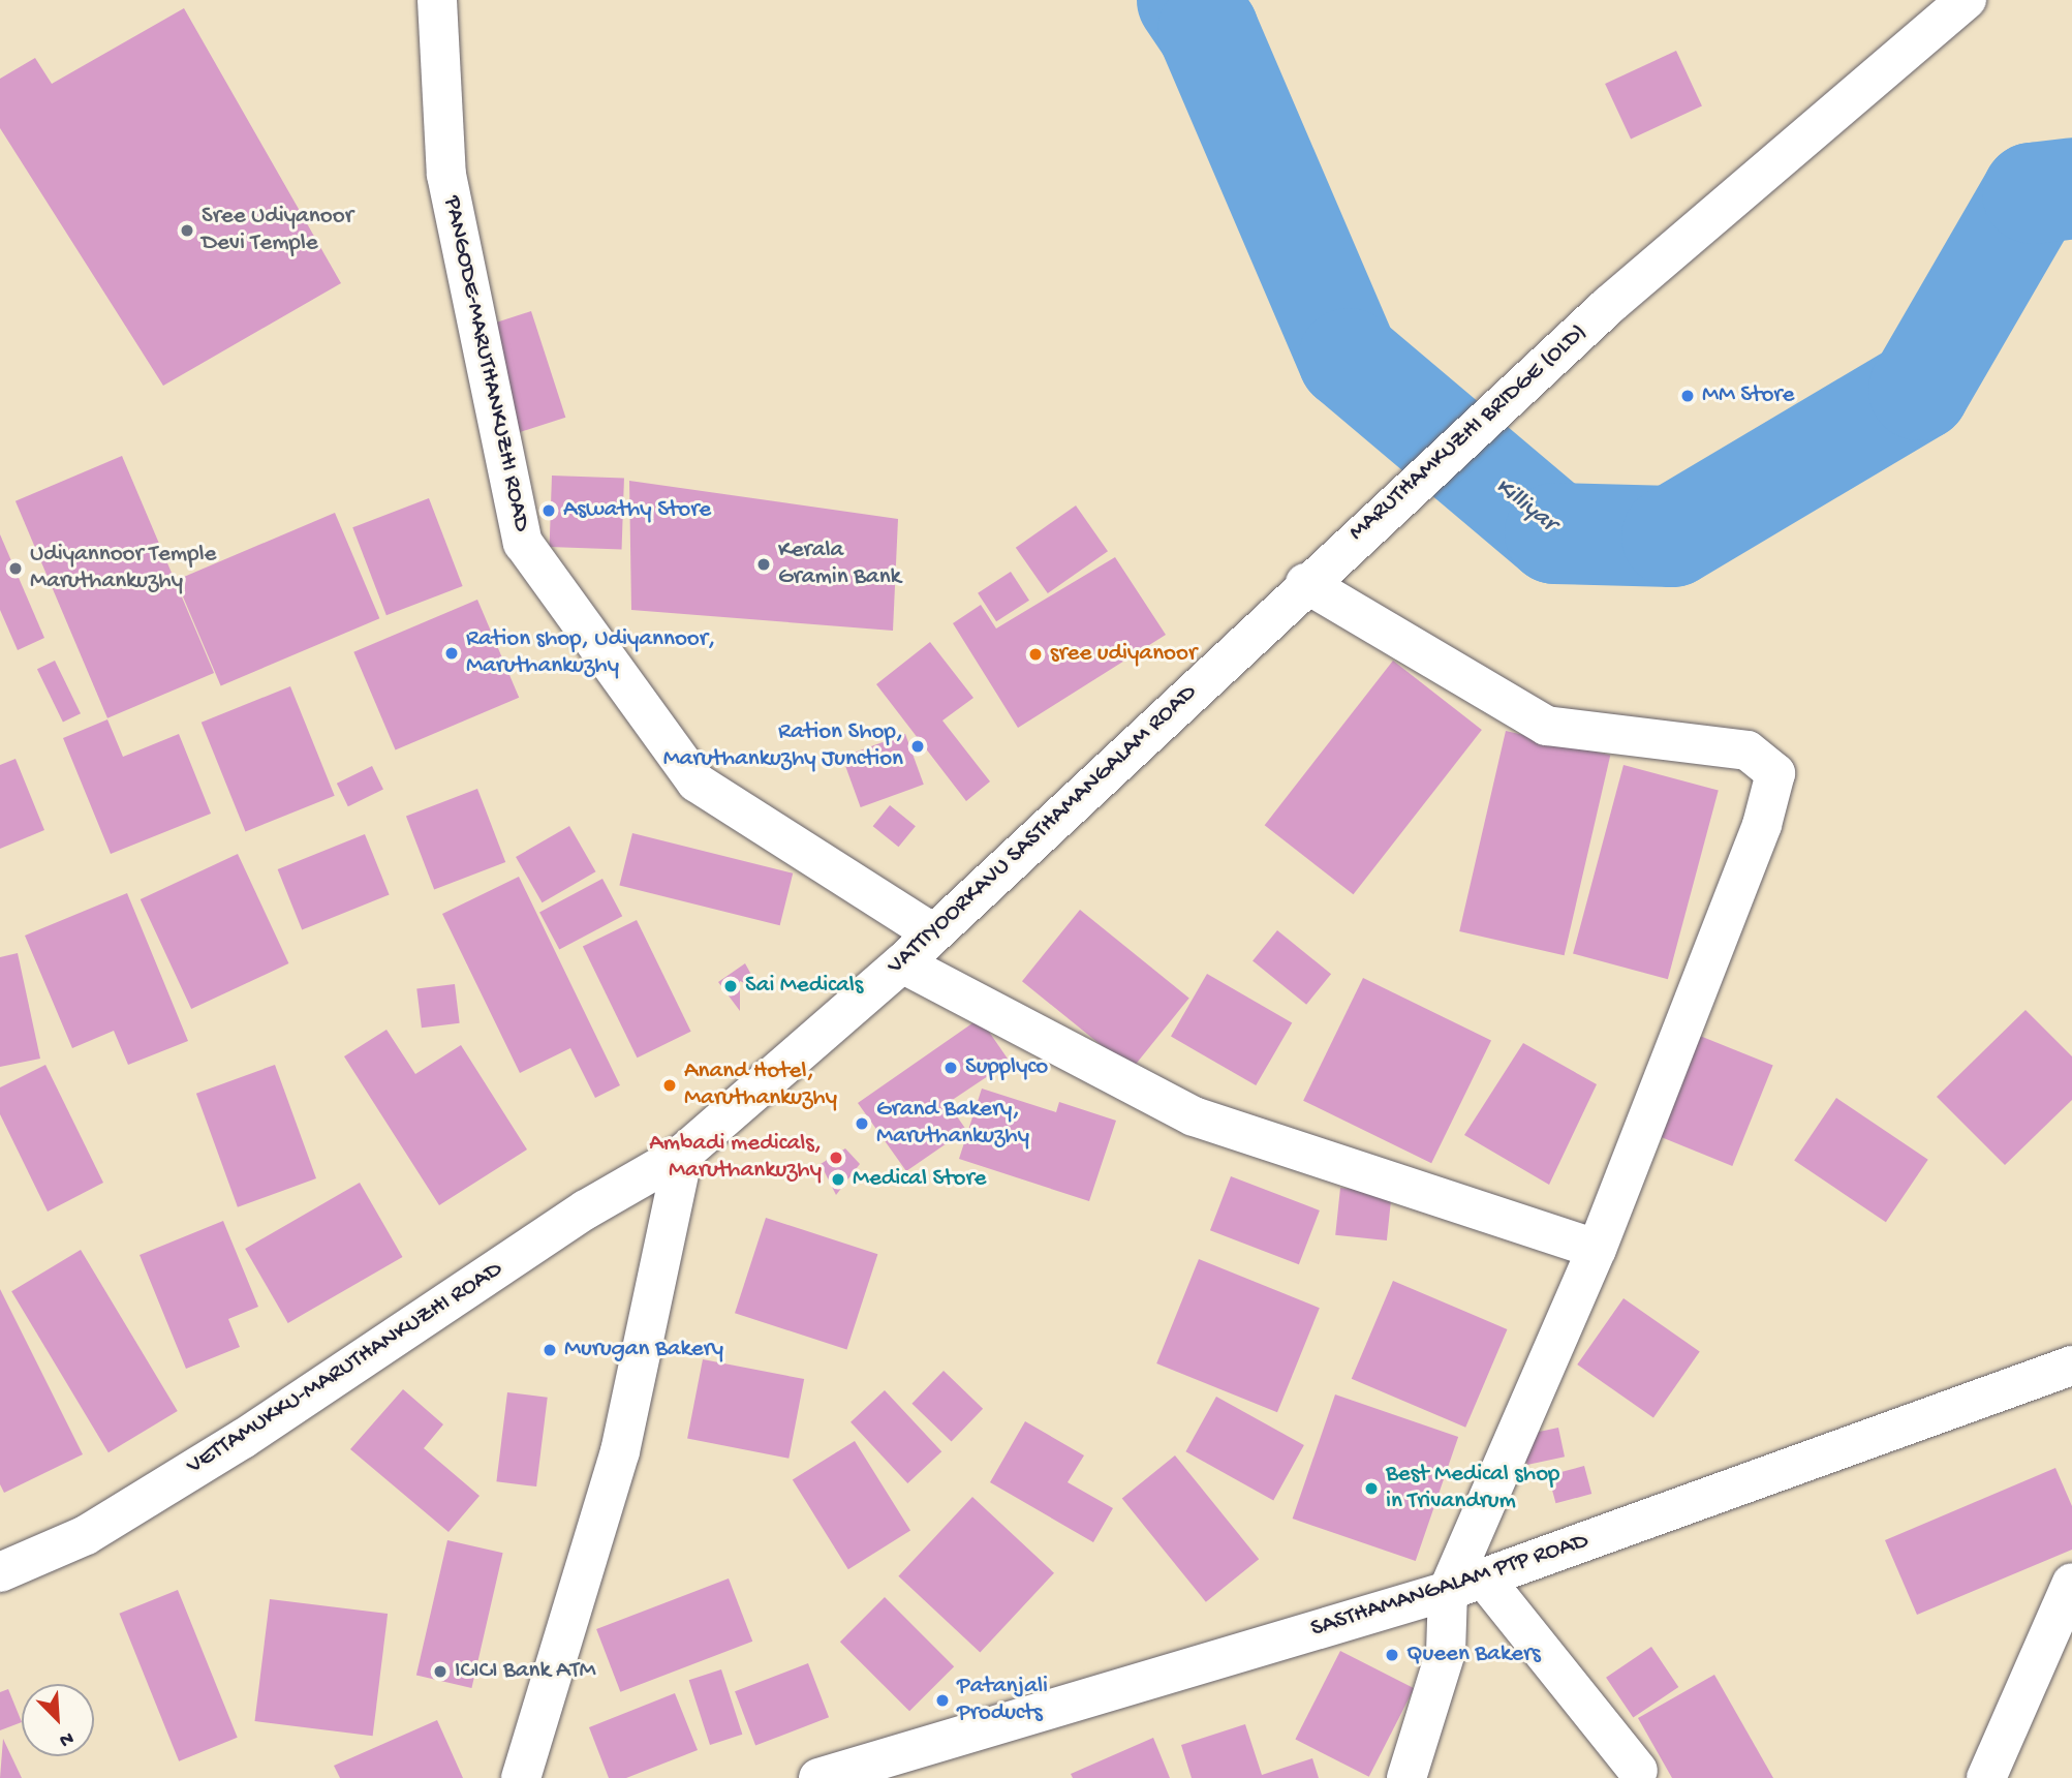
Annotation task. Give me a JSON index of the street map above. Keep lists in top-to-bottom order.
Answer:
{
  "streets": {
    "main road": [
      "PANGODE-MARUTHANKUZHI ROAD",
      "MARUTHAMKUZHI BRIDGE (OLD)",
      "VATTIYOORKAVU SASTHAMANGALAM ROAD",
      "VETTAMUKKU-MARUTHANKUZHI ROAD",
      "SASTHAMANGALAM PTP ROAD"
    ]
  },
  "crossings": [
    ["PANGODE-MARUTHANKUZHI ROAD", "VATTIYOORKAVU SASTHAMANGALAM ROAD"],
    ["MARUTHAMKUZHI BRIDGE (OLD)", "VATTIYOORKAVU SASTHAMANGALAM ROAD"],
    ["VATTIYOORKAVU SASTHAMANGALAM ROAD", "VETTAMUKKU-MARUTHANKUZHI ROAD"]
  ],
  "water": ["Killiyar"],
  "places": [
    "Sree Udiyanoor Devi Temple",
    "MM Store",
    "Aswathy Store",
    "Kerala Gramin Bank",
    "Udiyannoor Temple Maruthankuzhy",
    "Ration shop, Udiyannoor, Maruthankuzhy",
    "sree udiyanoor",
    "Ration Shop, Maruthankuzhy Junction",
    "Sai Medicals",
    "Supplyco",
    "Anand Hotel, Maruthankuzhy",
    "Grand Bakery, Maruthankuzhy",
    "Ambadi medicals, Maruthankuzhy",
    "Medical Store",
    "Murugan Bakery",
    "Best Medical shop in Trivandrum",
    "Queen Bakers",
    "ICICI Bank ATM",
    "Patanjali Products"
  ],
  "north": "bottom right"
}
